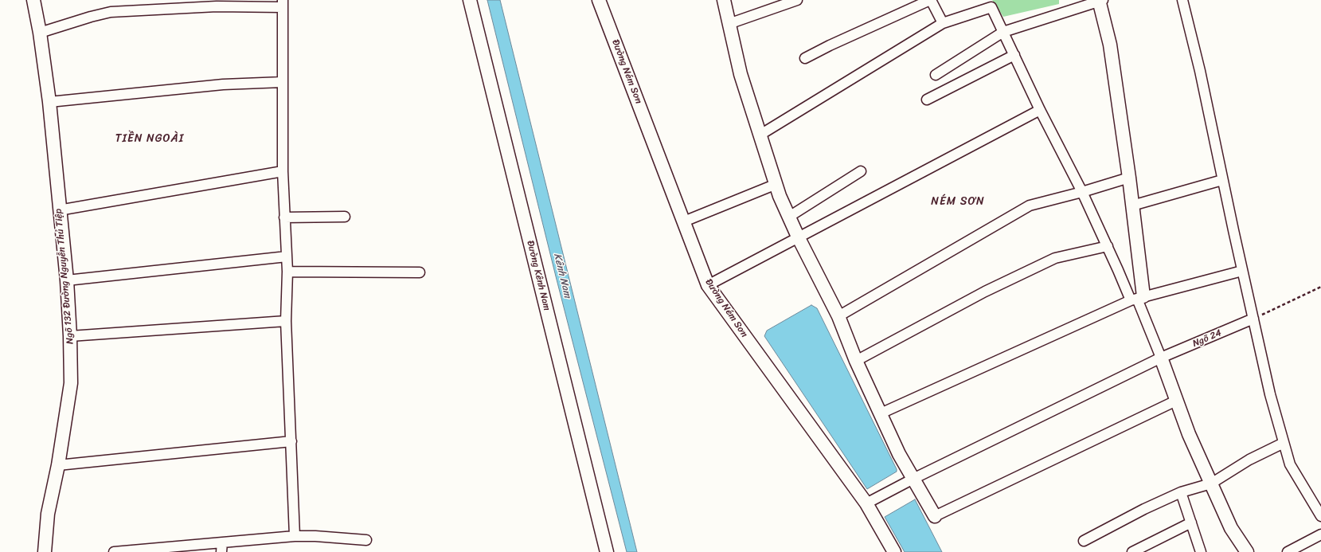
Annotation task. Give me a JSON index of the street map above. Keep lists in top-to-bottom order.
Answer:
{
  "streets": {
    "street": [
      "Đường Ném Sơn",
      "Đường Kênh Nam",
      "Ngõ 132 Đường Nguyễn Thủ Tiệp",
      "Ngõ 24"
    ]
  },
  "crossings": [
    ["Đường Ném Sơn", "Ngõ 24"]
  ],
  "districts": ["TIỀN NGOÀI", "NÉM SƠN"],
  "water": ["Kênh Nam"]
}
